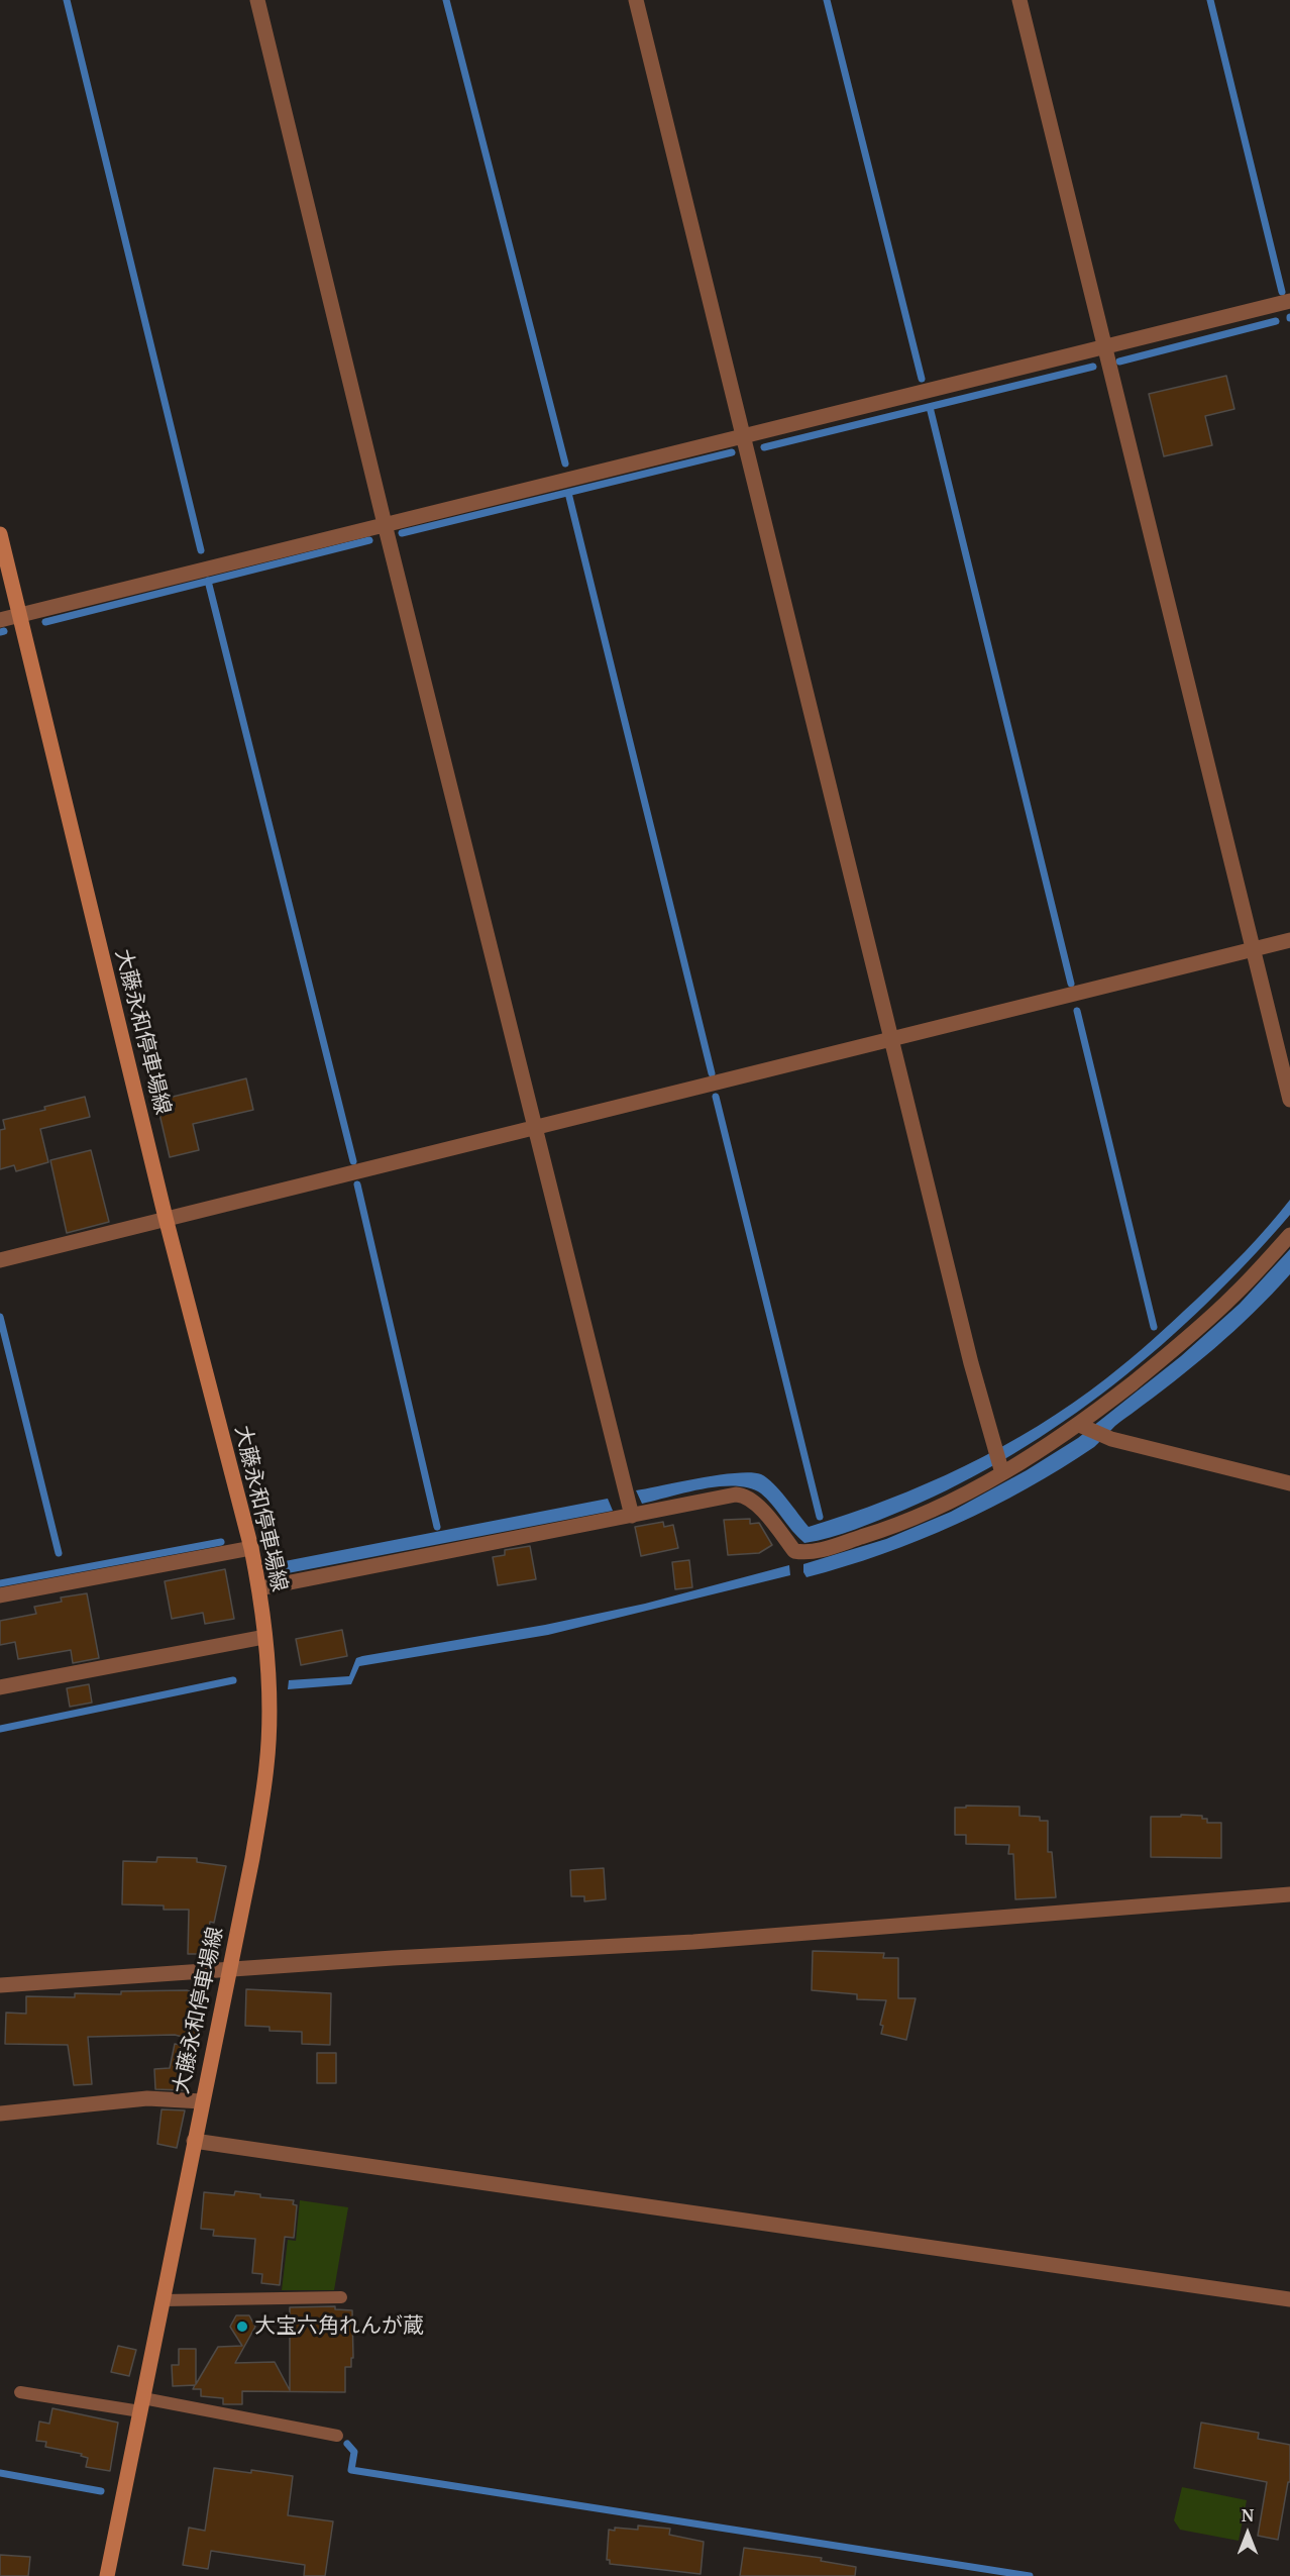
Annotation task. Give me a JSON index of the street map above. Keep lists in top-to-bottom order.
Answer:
{
  "streets": {
    "main road": ["大藤永和停車場線"]
  },
  "places": ["大宝六角れんが蔵"],
  "north": "top"
}
